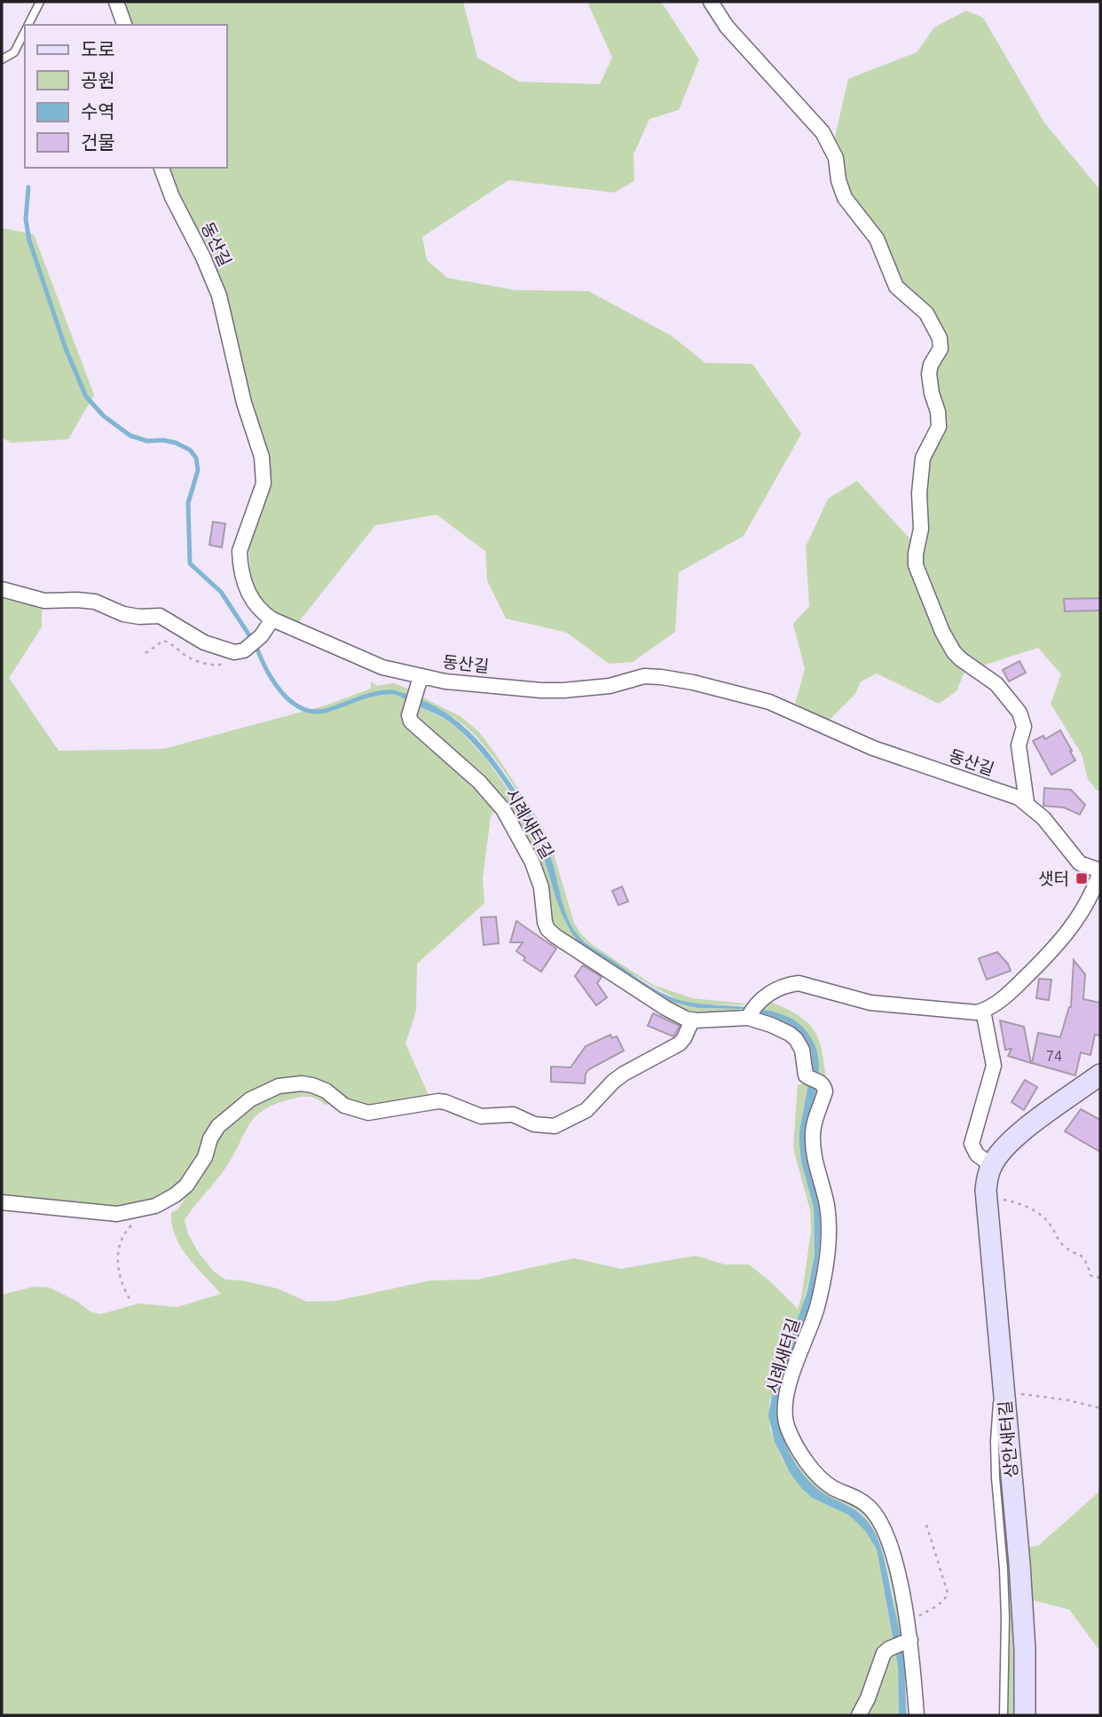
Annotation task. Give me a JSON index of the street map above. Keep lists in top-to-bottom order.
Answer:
{
  "streets": {
    "street": ["동산길", "시례새터길", "상안새터길"]
  },
  "crossings": [
    ["동산길", "시례새터길"]
  ],
  "places": {
    "transit": ["샛터"]
  },
  "house_numbers": ["74"],
  "legend": [
    "도로",
    "공원",
    "수역",
    "건물"
  ]
}
